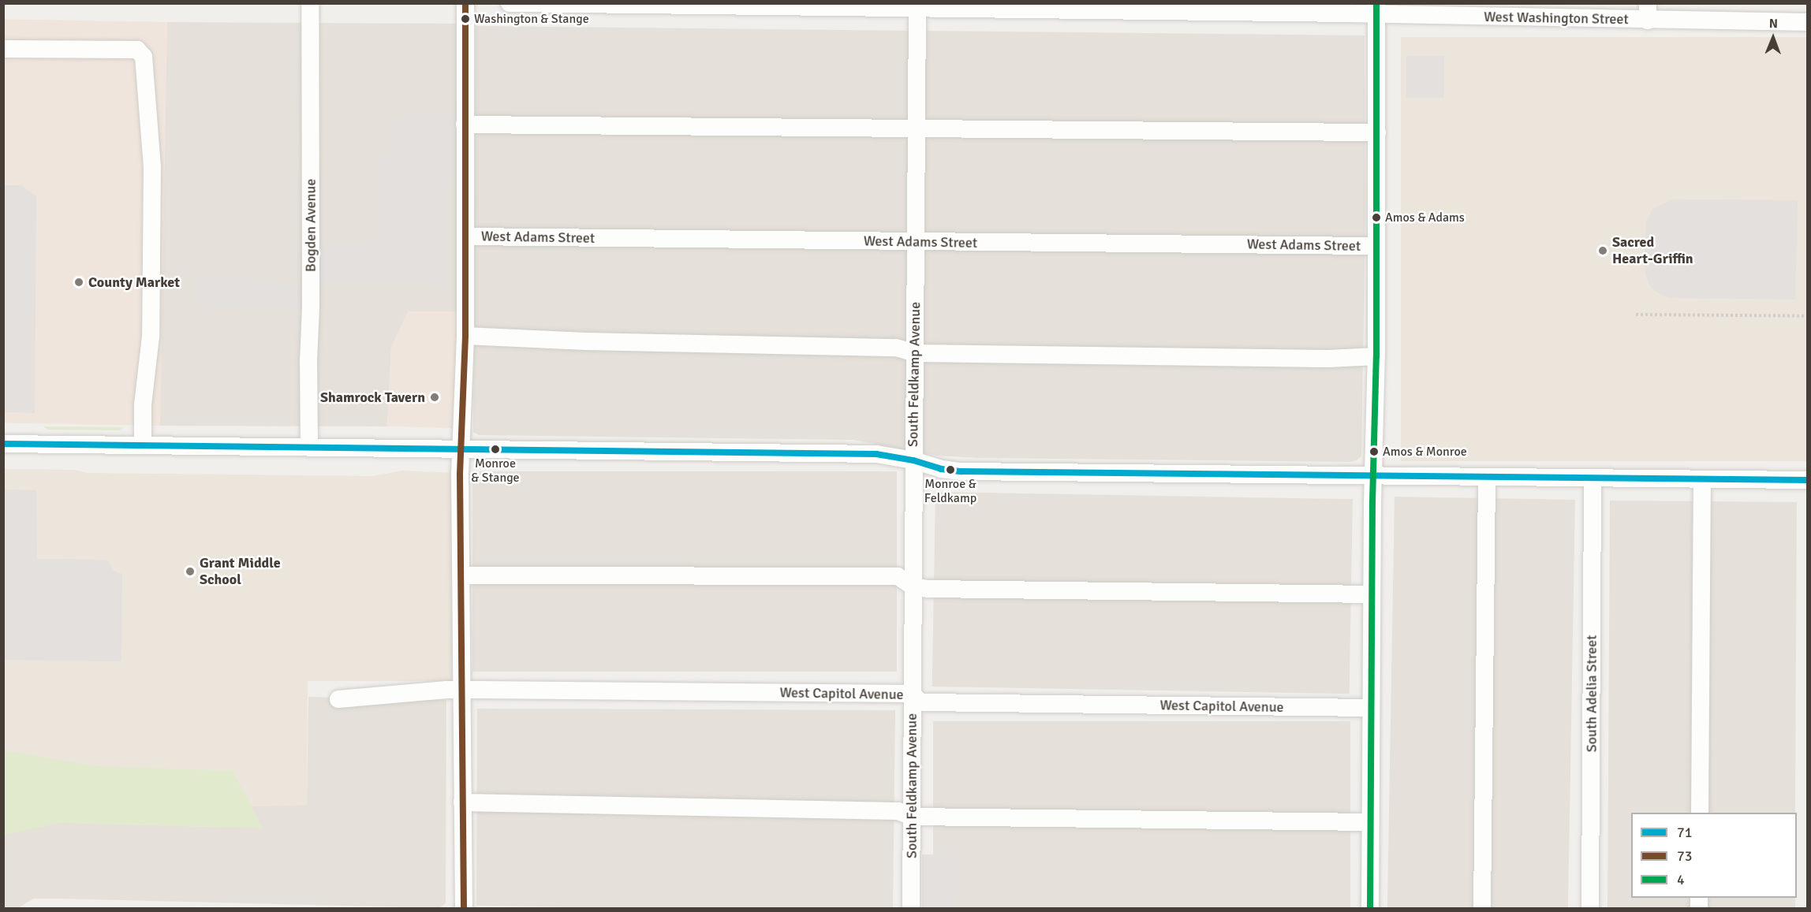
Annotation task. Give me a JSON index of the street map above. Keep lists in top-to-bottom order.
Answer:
{
  "streets": {
    "street": [
      "West Washington Street",
      "Bogden Avenue",
      "West Adams Street",
      "South Feldkamp Avenue",
      "West Capitol Avenue",
      "South Adelia Street"
    ]
  },
  "crossings": [
    ["West Washington Street", "South Feldkamp Avenue"],
    ["West Adams Street", "South Feldkamp Avenue"],
    ["South Feldkamp Avenue", "West Capitol Avenue"]
  ],
  "places": [
    "Washington & Stange",
    "Amos & Adams",
    "Sacred Heart-Griffin",
    "County Market",
    "Shamrock Tavern",
    "Monroe & Stange",
    "Amos & Monroe",
    "Monroe & Feldkamp",
    "Grant Middle School"
  ],
  "lines": ["transit line 73", "transit line 4", "transit line 71"],
  "legend": ["71", "73", "4"],
  "north": "top"
}
